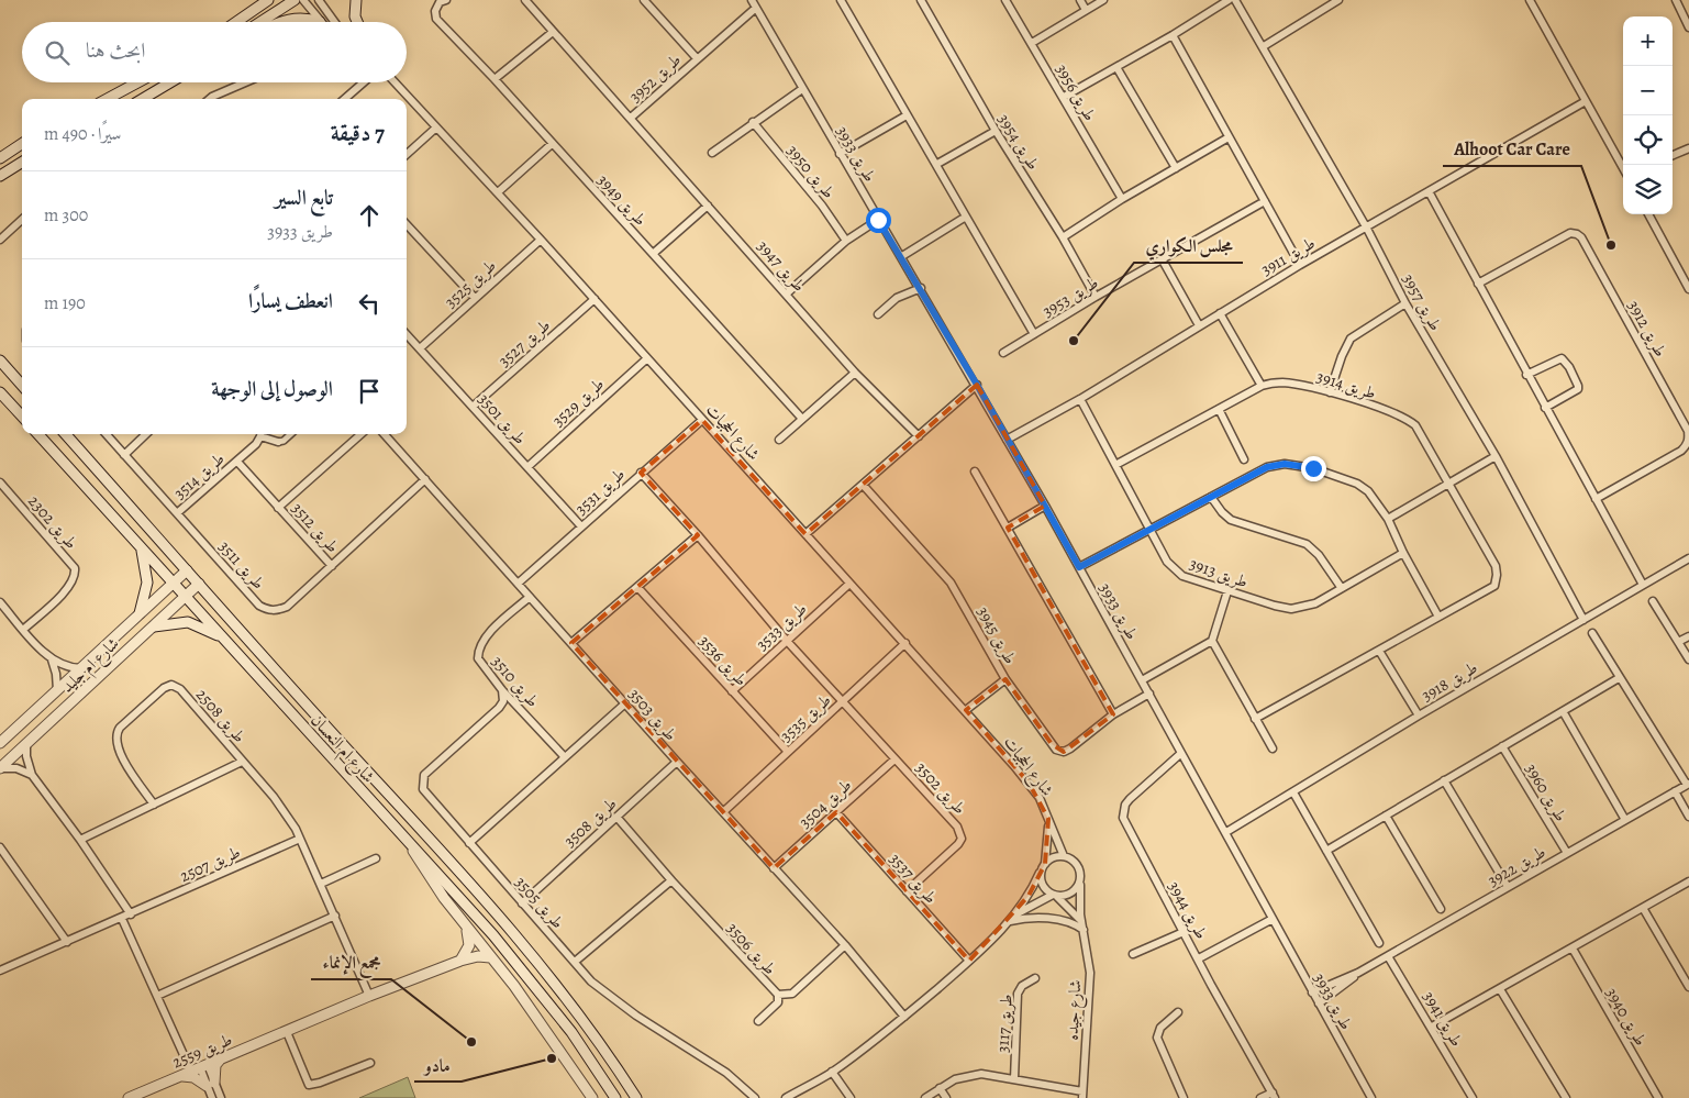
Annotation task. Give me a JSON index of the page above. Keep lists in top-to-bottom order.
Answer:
{
  "streets": {
    "main road": ["شارع ام جليد", "شارع ام النعسان", "طريق 2559"],
    "street": [
      "طريق 3952",
      "طريق 3956",
      "طريق 3954",
      "طريق 3933",
      "طريق 3950",
      "طريق 3949",
      "طريق 3911",
      "طريق 3947",
      "طريق 3525",
      "طريق 3953",
      "طريق 3957",
      "طريق 3912",
      "طريق 3527",
      "طريق 3914",
      "طريق 3529",
      "طريق 3501",
      "شارع الحجيات",
      "طريق 3514",
      "طريق 3531",
      "طريق 2302",
      "طريق 3512",
      "طريق 3511",
      "طريق 3913",
      "طريق 3533",
      "طريق 3945",
      "طريق 3536",
      "طريق 3510",
      "طريق 3918",
      "طريق 3503",
      "طريق 2508",
      "طريق 3535",
      "طريق 3502",
      "طريق 3960",
      "طريق 3504",
      "طريق 3508",
      "طريق 2507",
      "طريق 3922",
      "طريق 3537",
      "طريق 3505",
      "طريق 3944",
      "طريق 3506",
      "شارع جيده",
      "طريق 3940",
      "طريق 3941",
      "طريق 3117"
    ]
  },
  "crossings": [
    ["طريق 3952", "طريق 3933"],
    ["طريق 3952", "طريق 3947"],
    ["طريق 3954", "طريق 3953"],
    ["طريق 3933", "طريق 3911"],
    ["طريق 3933", "طريق 3945"],
    ["طريق 3933", "طريق 3918"],
    ["طريق 3933", "طريق 3922"],
    ["طريق 3933", "طريق 3944"],
    ["طريق 3911", "طريق 3957"],
    ["طريق 3911", "طريق 3913"],
    ["طريق 3525", "طريق 3501"],
    ["طريق 3525", "شارع الحجيات"],
    ["طريق 3957", "طريق 3918"],
    ["طريق 3527", "طريق 3501"],
    ["طريق 3527", "شارع الحجيات"],
    ["طريق 3914", "طريق 3913"],
    ["طريق 3529", "طريق 3501"],
    ["طريق 3529", "شارع الحجيات"],
    ["طريق 3501", "طريق 3531"],
    ["شارع الحجيات", "طريق 3531"],
    ["شارع الحجيات", "طريق 3533"],
    ["شارع الحجيات", "طريق 3535"],
    ["شارع الحجيات", "شارع جيده"],
    ["طريق 3514", "طريق 3512"],
    ["طريق 3514", "طريق 3511"],
    ["طريق 3531", "طريق 3503"],
    ["طريق 3512", "طريق 3511"],
    ["طريق 3511", "طريق 3503"],
    ["طريق 3533", "طريق 3536"],
    ["طريق 3536", "طريق 3535"],
    ["شارع ام جليد", "شارع ام النعسان"],
    ["طريق 3510", "طريق 3503"],
    ["طريق 3510", "طريق 3505"],
    ["طريق 3503", "طريق 3535"],
    ["طريق 3503", "طريق 3504"],
    ["طريق 3503", "طريق 3508"],
    ["طريق 3503", "طريق 3506"],
    ["طريق 2508", "طريق 2507"],
    ["طريق 2508", "طريق 2559"],
    ["طريق 3535", "طريق 3502"],
    ["طريق 3502", "طريق 3504"],
    ["طريق 3502", "طريق 3537"],
    ["طريق 3960", "طريق 3922"],
    ["طريق 3504", "طريق 3537"],
    ["طريق 3508", "طريق 3505"],
    ["طريق 3508", "طريق 3506"],
    ["طريق 3922", "طريق 3941"],
    ["شارع جيده", "طريق 3117"]
  ],
  "places": [
    "Alhoot Car Care",
    "مجلس الكواري",
    "مجمع الإنماء",
    "مادو"
  ],
  "page": {
    "map_buttons": ["+", "−"],
    "search": "ابحث هنا",
    "heading": ["7 دقيقة", "سيرًا · 490 m"],
    "list": [
      ["تابع السير", "طريق 3933", "300 m"],
      ["انعطف يسارًا", "190 m"],
      "الوصول إلى الوجهة"
    ]
  }
}
